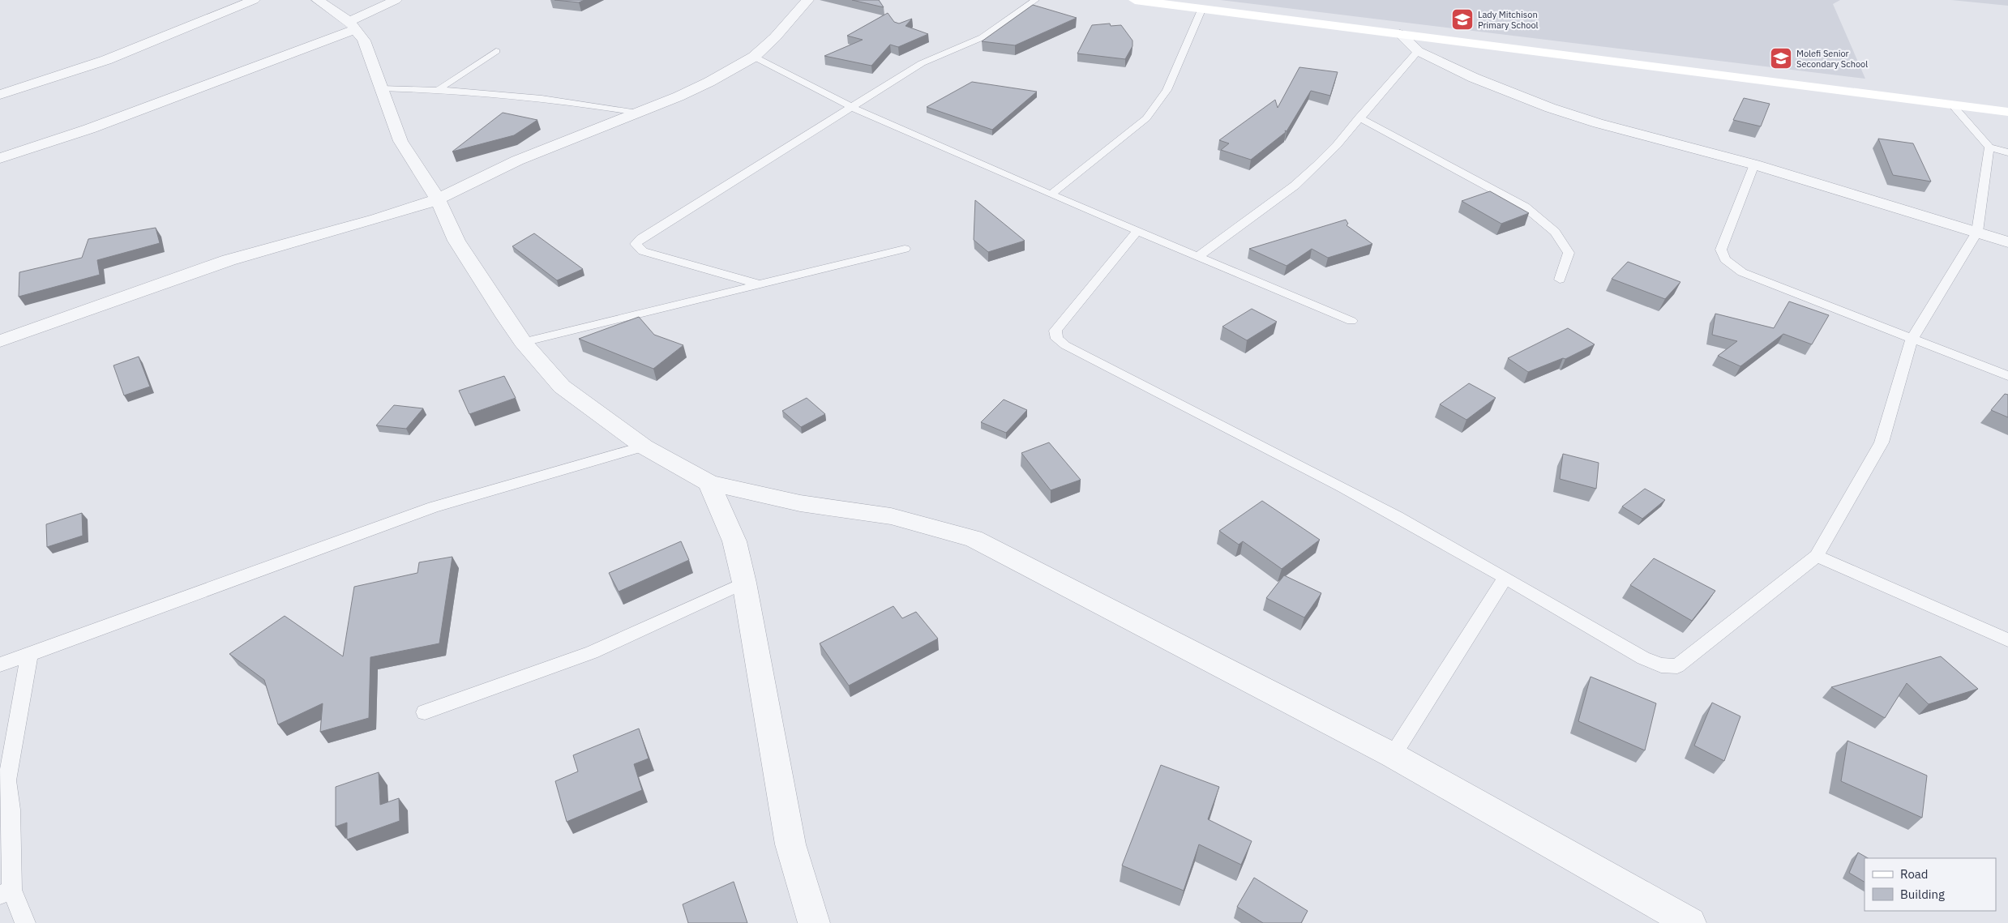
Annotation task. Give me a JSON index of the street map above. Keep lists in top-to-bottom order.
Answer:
{
  "places": {
    "school or university": ["Lady Mitchison Primary School", "Molefi Senior Secondary School"]
  },
  "legend": ["Road", "Building"]
}
